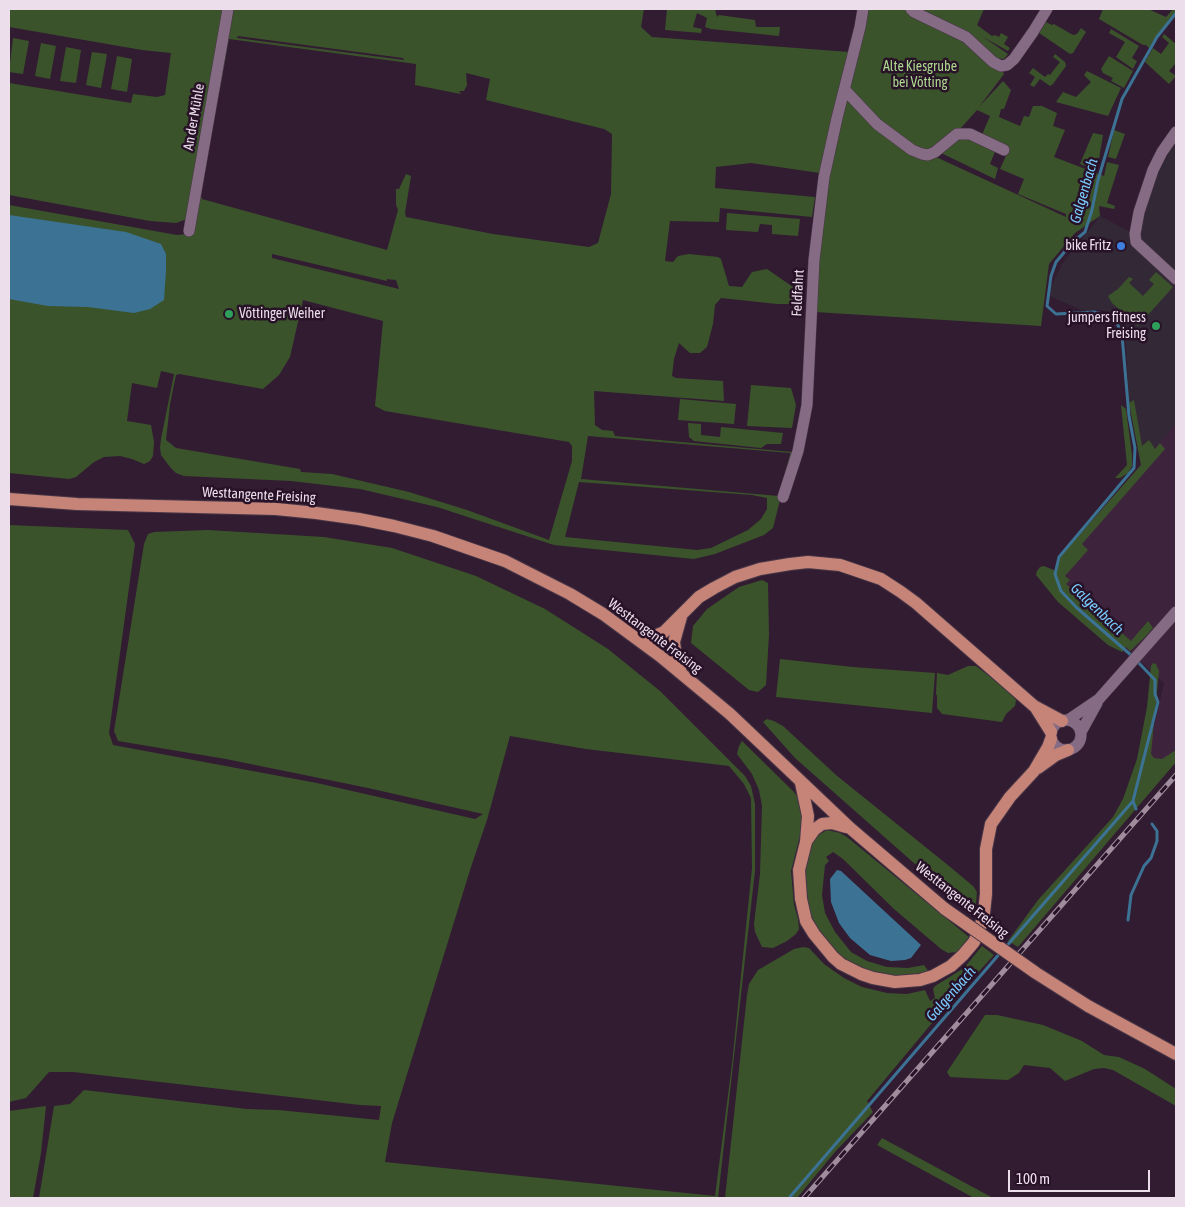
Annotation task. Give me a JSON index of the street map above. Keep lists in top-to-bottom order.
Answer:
{
  "streets": {
    "main road": ["Westtangente Freising"],
    "street": ["An der Mühle", "Feldfahrt"]
  },
  "water": ["Galgenbach"],
  "parks": ["Alte Kiesgrube bei Vötting"],
  "places": ["bike Fritz", "Vöttinger Weiher", "jumpers fitness Freising"],
  "scale_bar": "100 m"
}
